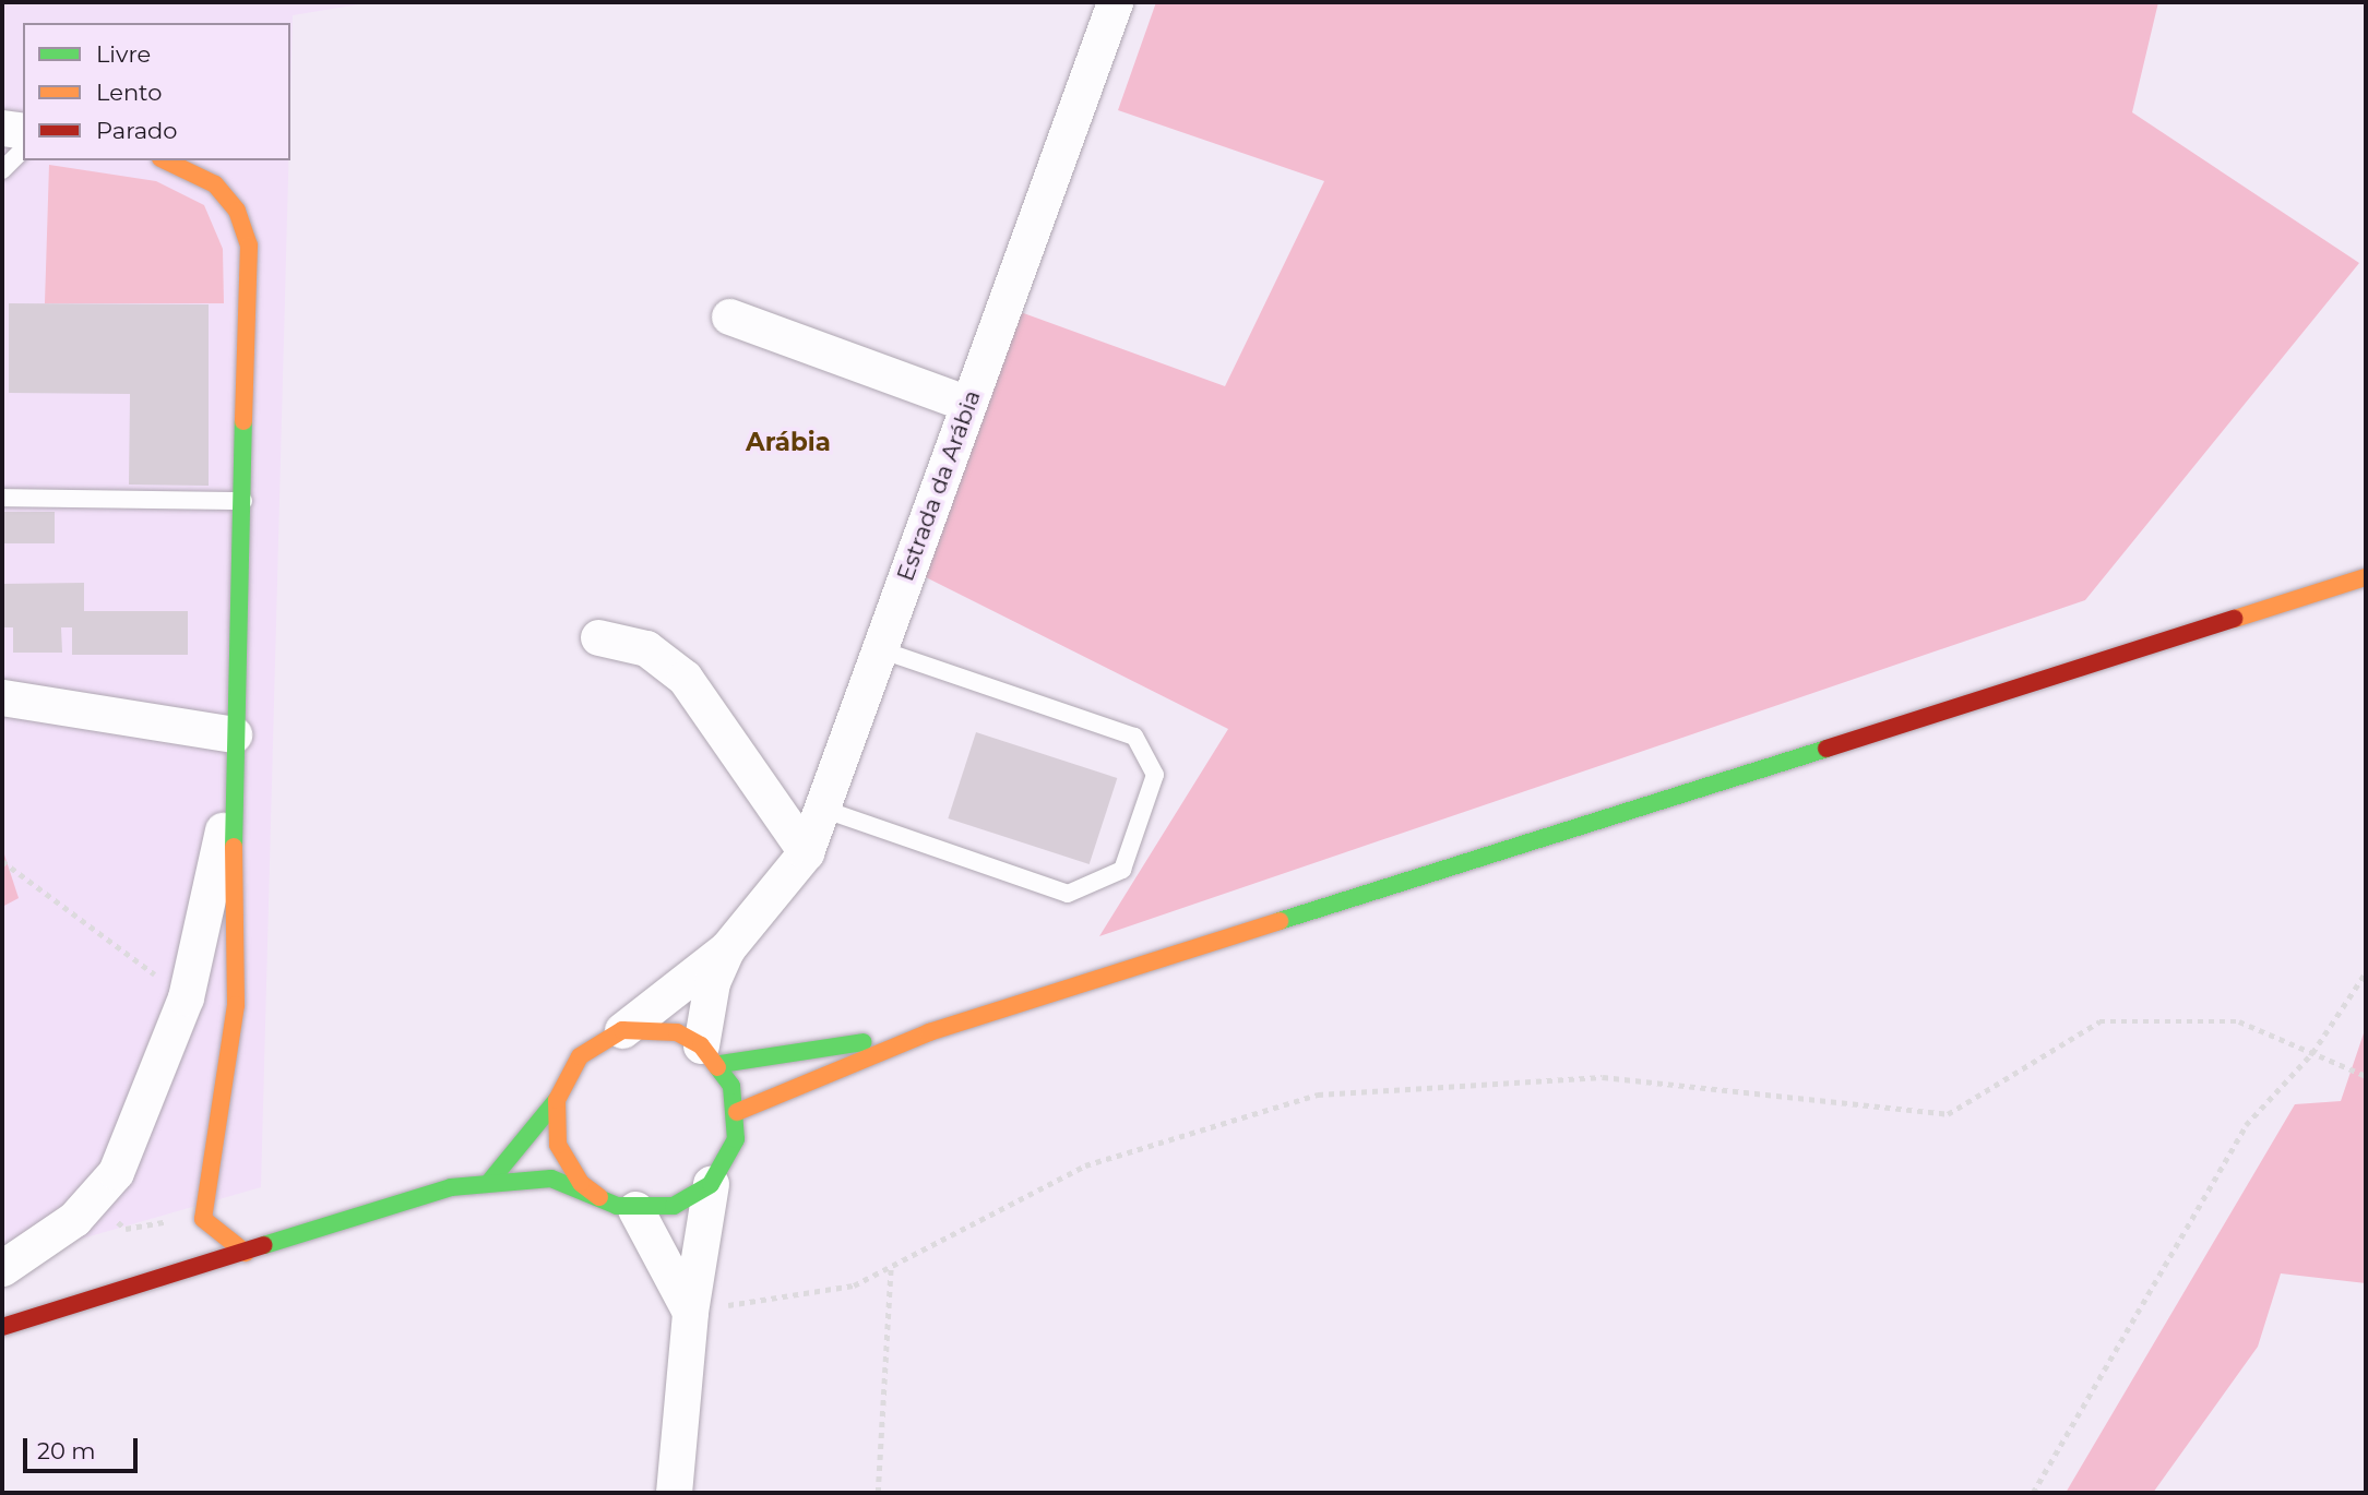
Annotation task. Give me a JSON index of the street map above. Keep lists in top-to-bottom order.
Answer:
{
  "streets": {
    "street": ["Estrada da Arábia"]
  },
  "districts": ["Arábia"],
  "legend": ["Livre", "Lento", "Parado"],
  "scale_bar": "20 m"
}
